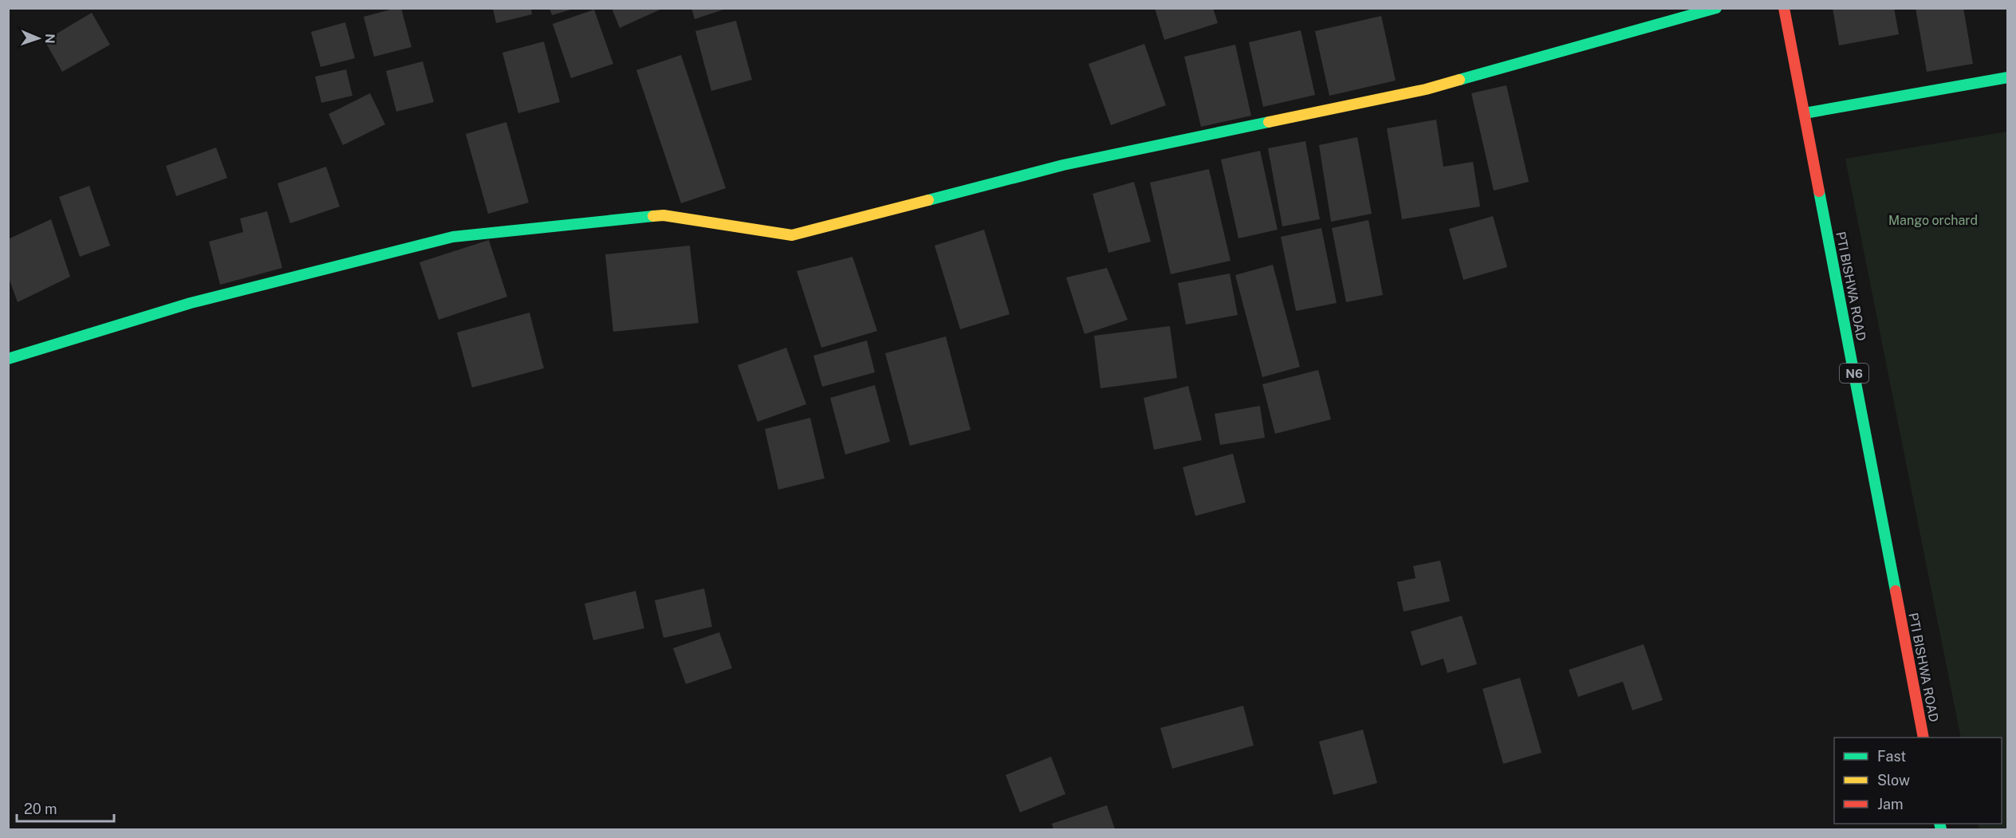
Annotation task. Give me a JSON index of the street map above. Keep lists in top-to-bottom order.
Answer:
{
  "streets": {
    "main road": ["PTI BISHWA ROAD", "N6"]
  },
  "parks": ["Mango orchard"],
  "legend": ["Fast", "Slow", "Jam"],
  "scale_bar": "20 m",
  "north": "right"
}
